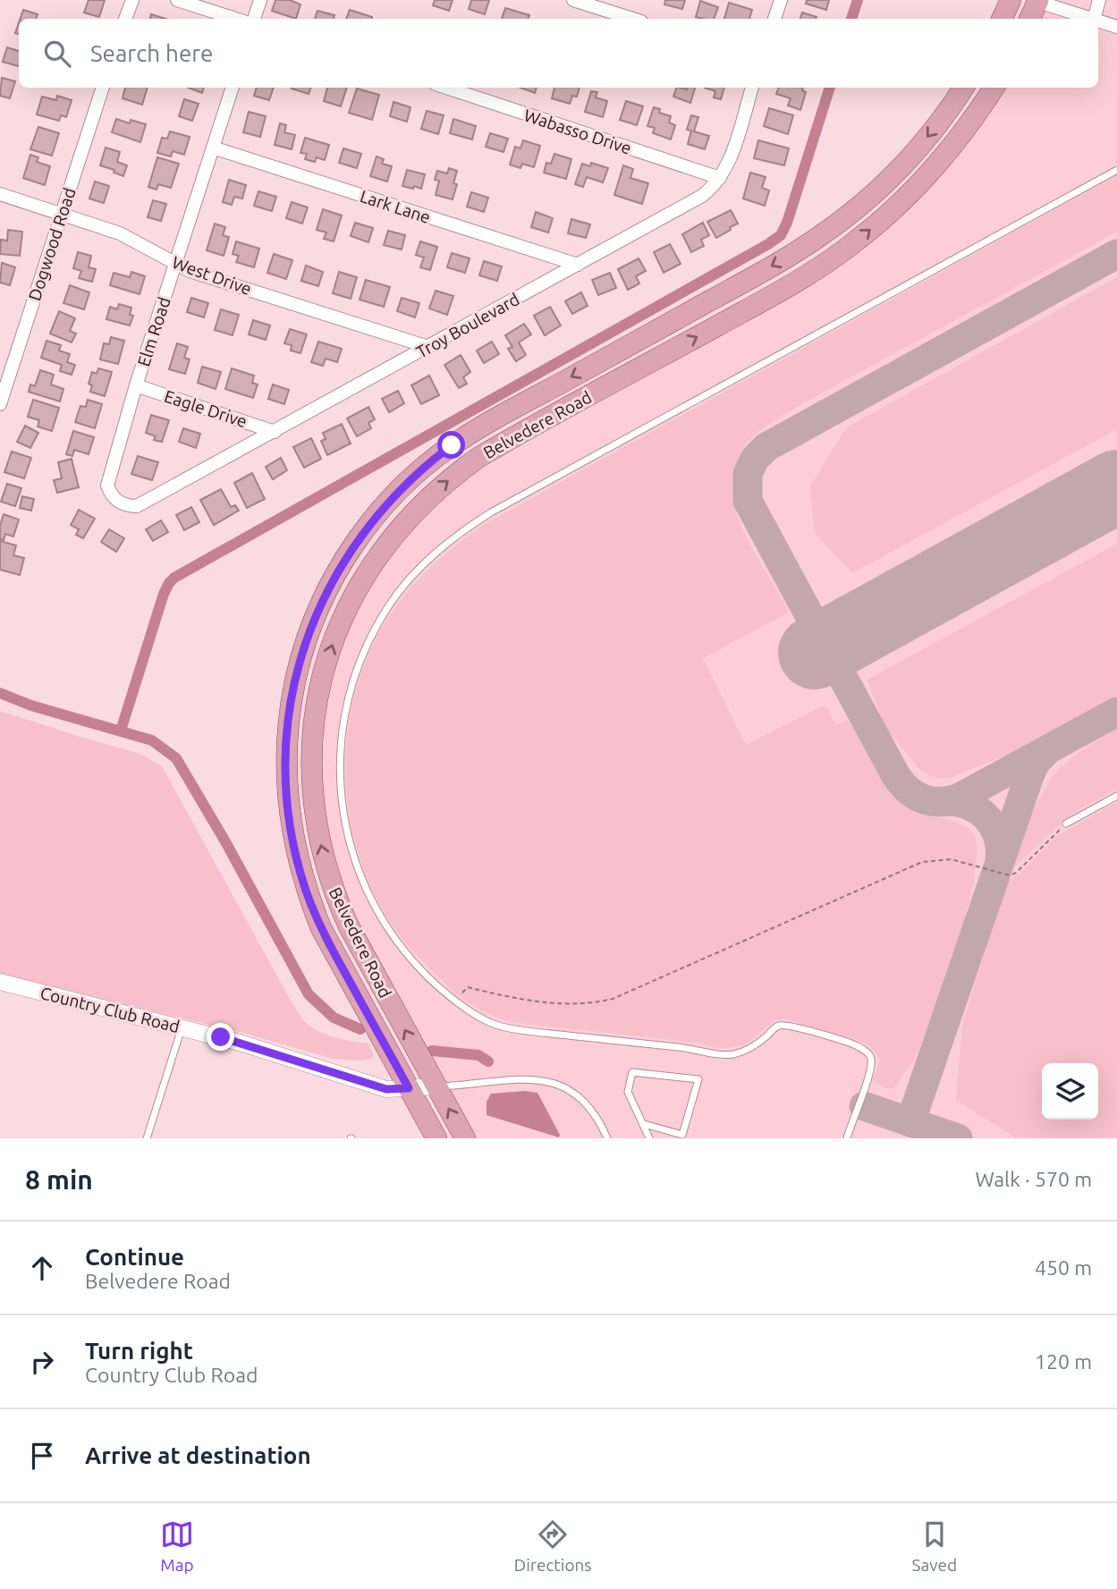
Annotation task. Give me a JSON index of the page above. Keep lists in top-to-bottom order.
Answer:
{
  "streets": {
    "main road": ["Belvedere Road"],
    "street": [
      "Wabasso Drive",
      "Lark Lane",
      "Dogwood Road",
      "West Drive",
      "Troy Boulevard",
      "Elm Road",
      "Eagle Drive",
      "Country Club Road"
    ]
  },
  "crossings": [
    ["Wabasso Drive", "Troy Boulevard"],
    ["Lark Lane", "Troy Boulevard"],
    ["Lark Lane", "Elm Road"],
    ["Dogwood Road", "West Drive"],
    ["West Drive", "Troy Boulevard"],
    ["West Drive", "Elm Road"],
    ["Troy Boulevard", "Elm Road"],
    ["Troy Boulevard", "Eagle Drive"],
    ["Elm Road", "Eagle Drive"],
    ["Belvedere Road", "Country Club Road"]
  ],
  "page": {
    "search": "Search here",
    "heading": ["8 min", "Walk · 570 m"],
    "list": [
      ["Continue", "Belvedere Road", "450 m"],
      ["Turn right", "Country Club Road", "120 m"],
      "Arrive at destination"
    ],
    "nav": ["Map", "Directions", "Saved"]
  }
}
